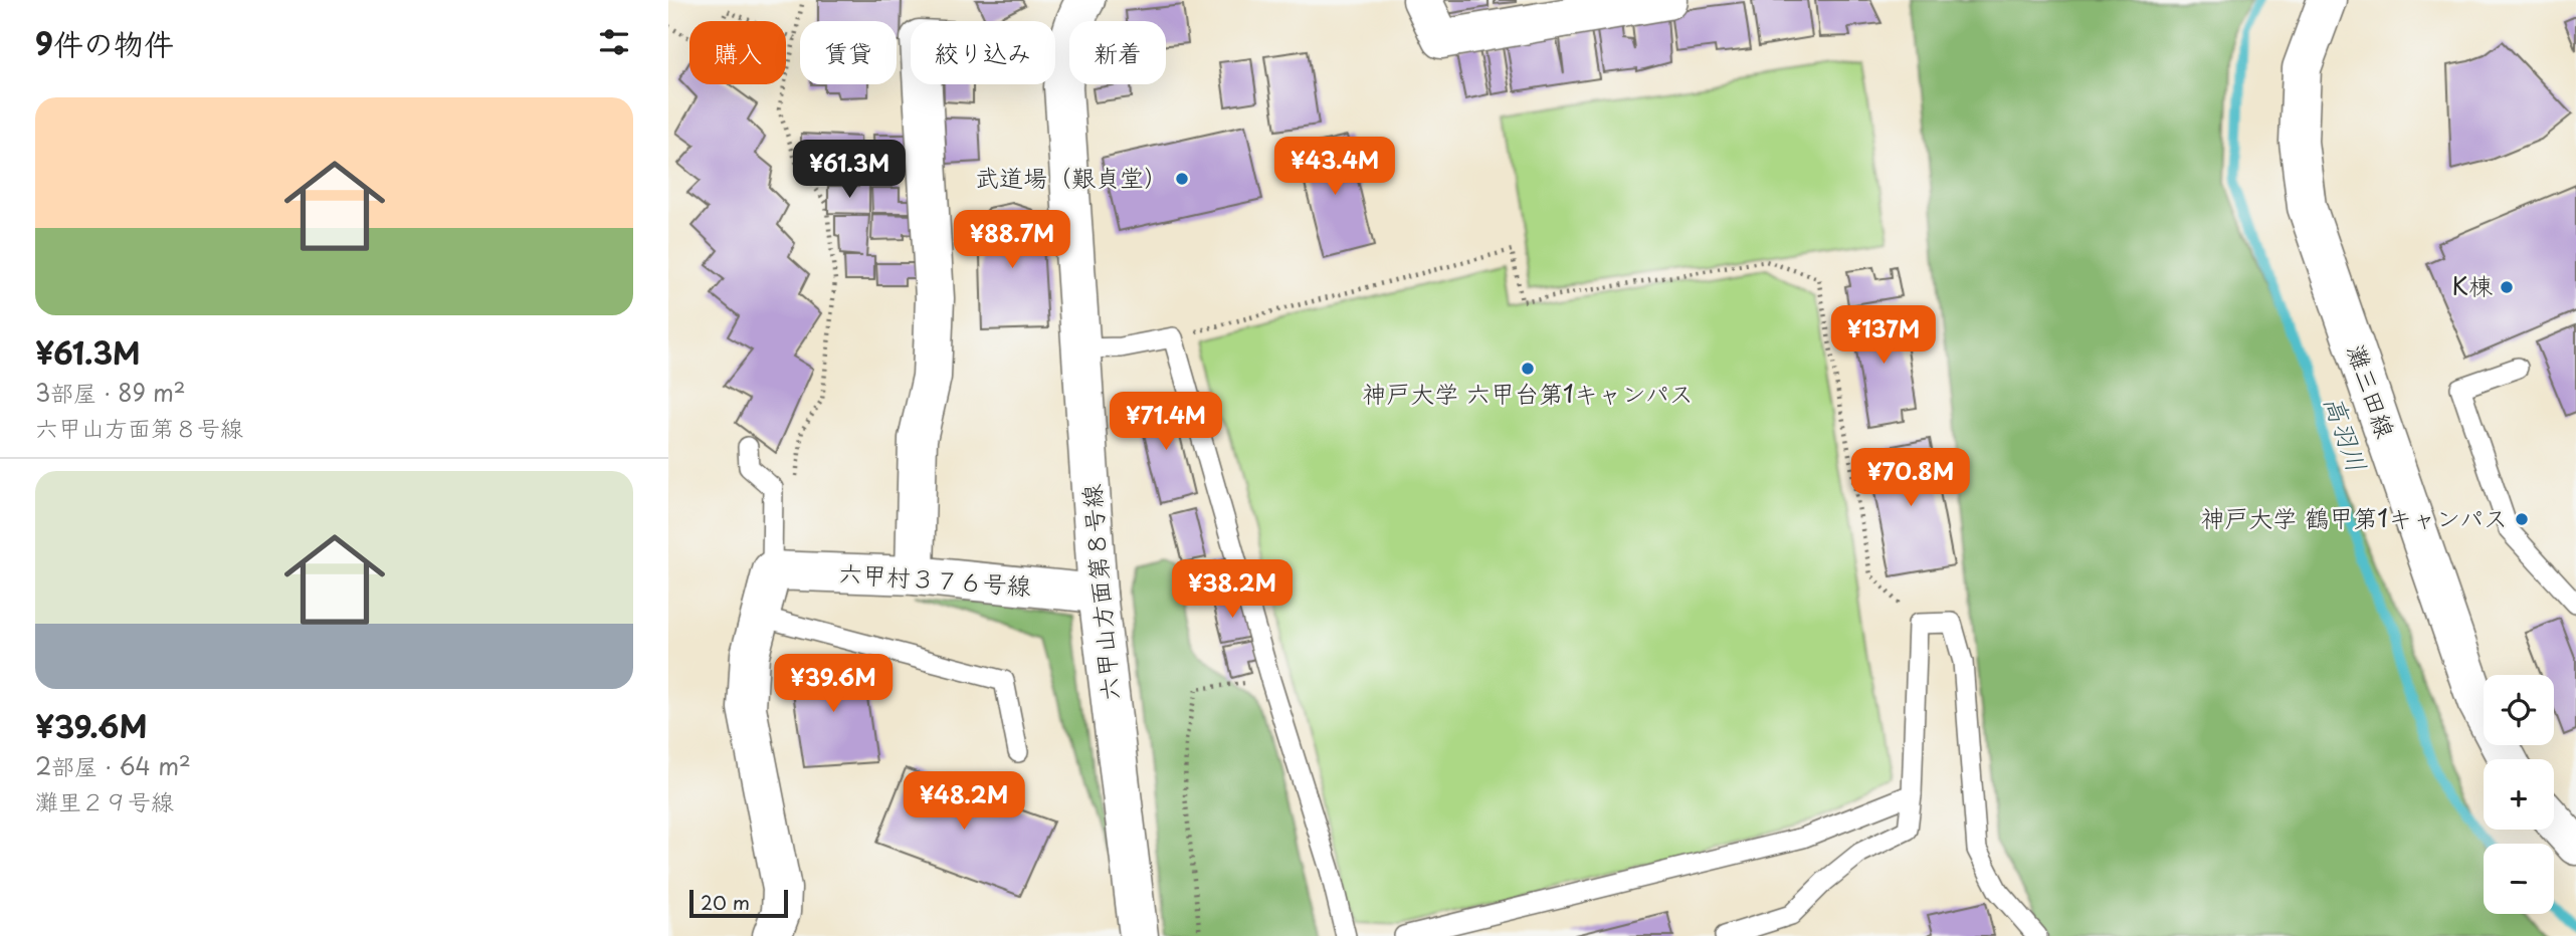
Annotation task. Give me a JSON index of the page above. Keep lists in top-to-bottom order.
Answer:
{
  "streets": {
    "street": ["灘三田線", "六甲村３７６号線", "六甲山方面第８号線"]
  },
  "crossings": [
    ["六甲村３７６号線", "六甲山方面第８号線"]
  ],
  "water": ["高羽川"],
  "places": [
    "武道場（艱貞堂）",
    "K棟",
    "神戸大学 六甲台第1キャンパス",
    "神戸大学 鶴甲第1キャンパス"
  ],
  "scale_bar": "20 m",
  "page": {
    "heading": "9件の物件",
    "chip": [
      "購入",
      "賃貸",
      "絞り込み",
      "新着"
    ],
    "list": [
      {
        "name": "¥61.3M",
        "note": "3部屋 · 89 m² · 六甲山方面第８号線"
      },
      {
        "name": "¥39.6M",
        "note": "2部屋 · 64 m² · 灘里２９号線"
      }
    ],
    "price": [
      "¥43.4M",
      "¥61.3M",
      "¥88.7M",
      "¥137M",
      "¥71.4M",
      "¥70.8M",
      "¥38.2M",
      "¥39.6M",
      "¥48.2M"
    ],
    "map_buttons": ["+", "−"],
    "scale": "20 m"
  }
}
